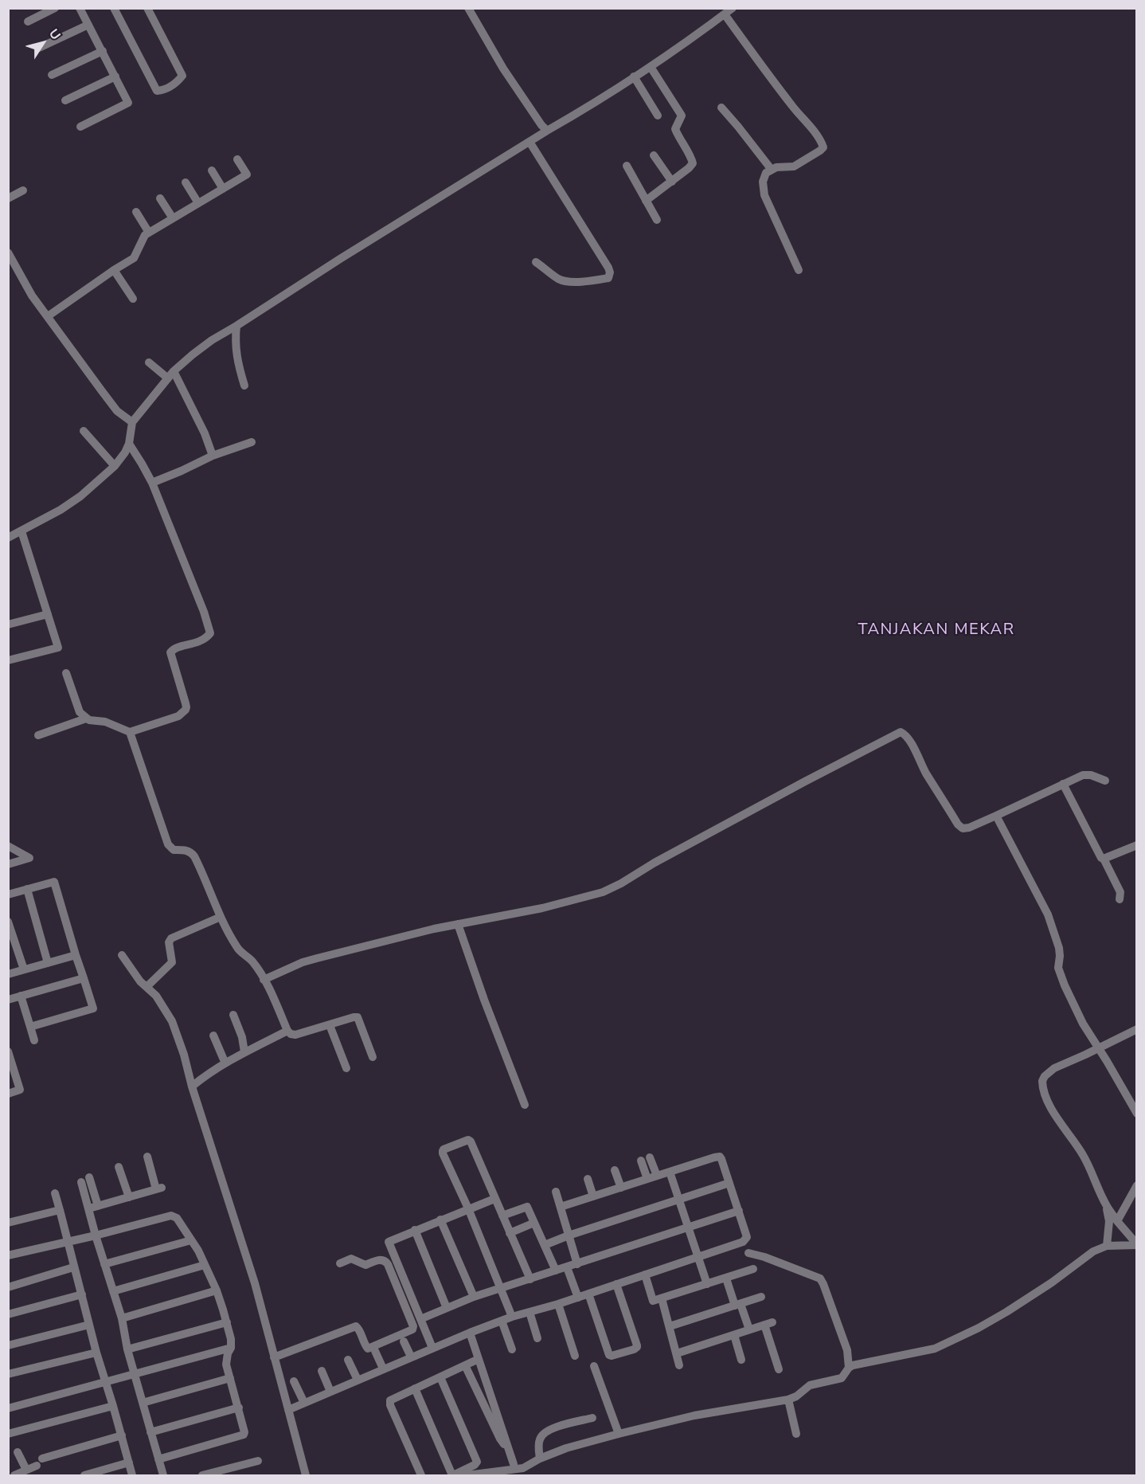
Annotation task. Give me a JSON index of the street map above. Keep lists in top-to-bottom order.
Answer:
{
  "districts": ["TANJAKAN MEKAR"],
  "north": "top right"
}
